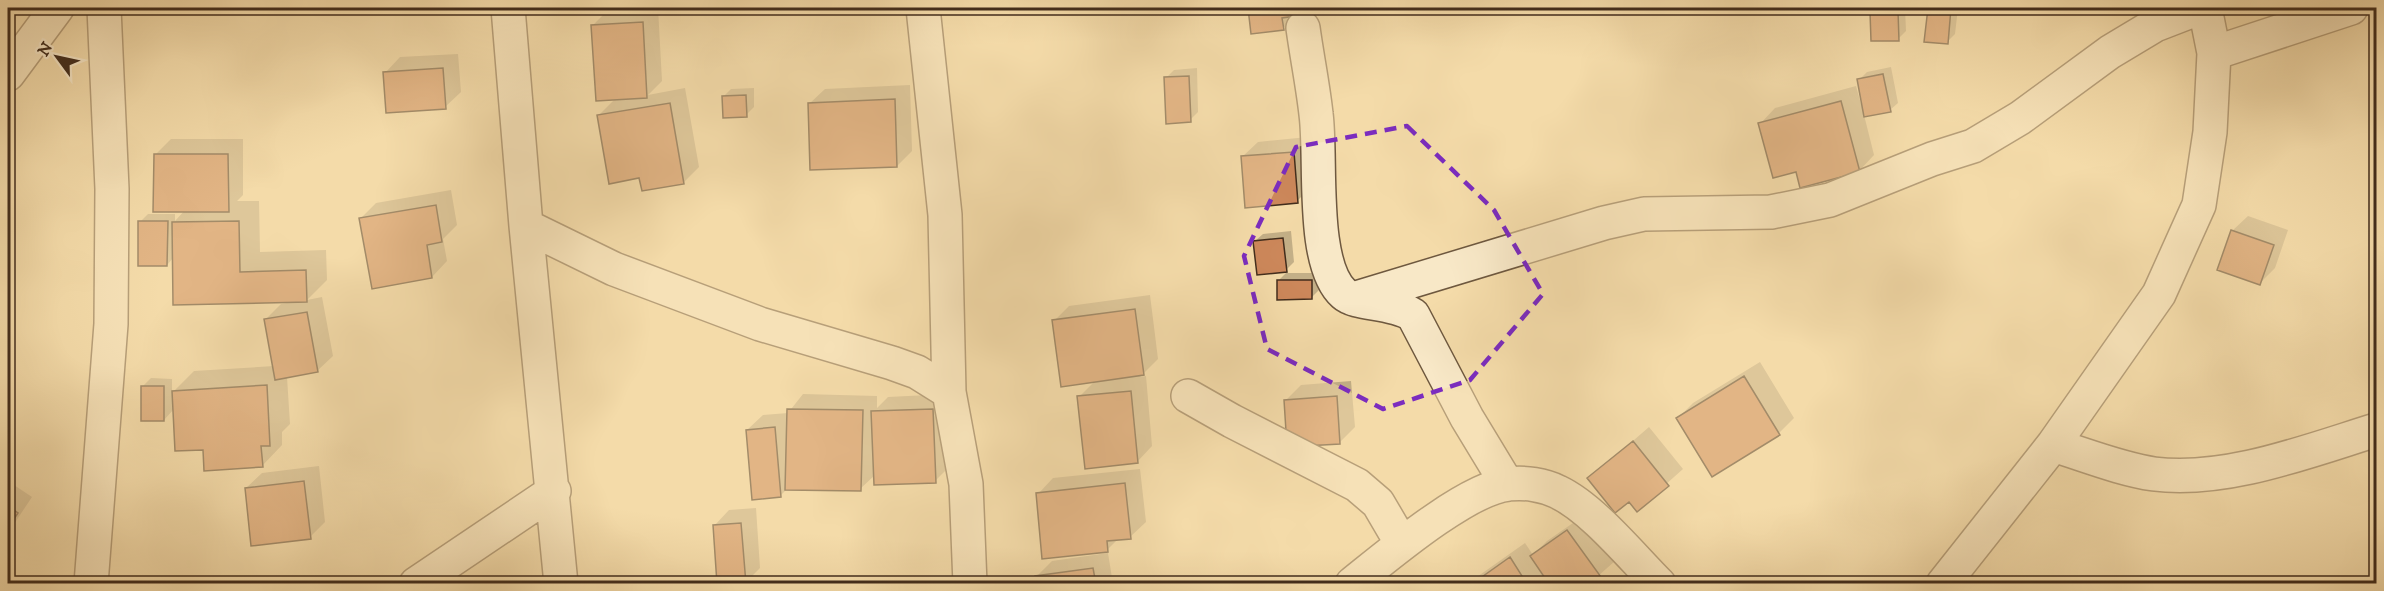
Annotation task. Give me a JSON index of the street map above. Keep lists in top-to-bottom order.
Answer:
{
  "north": "top left"
}
